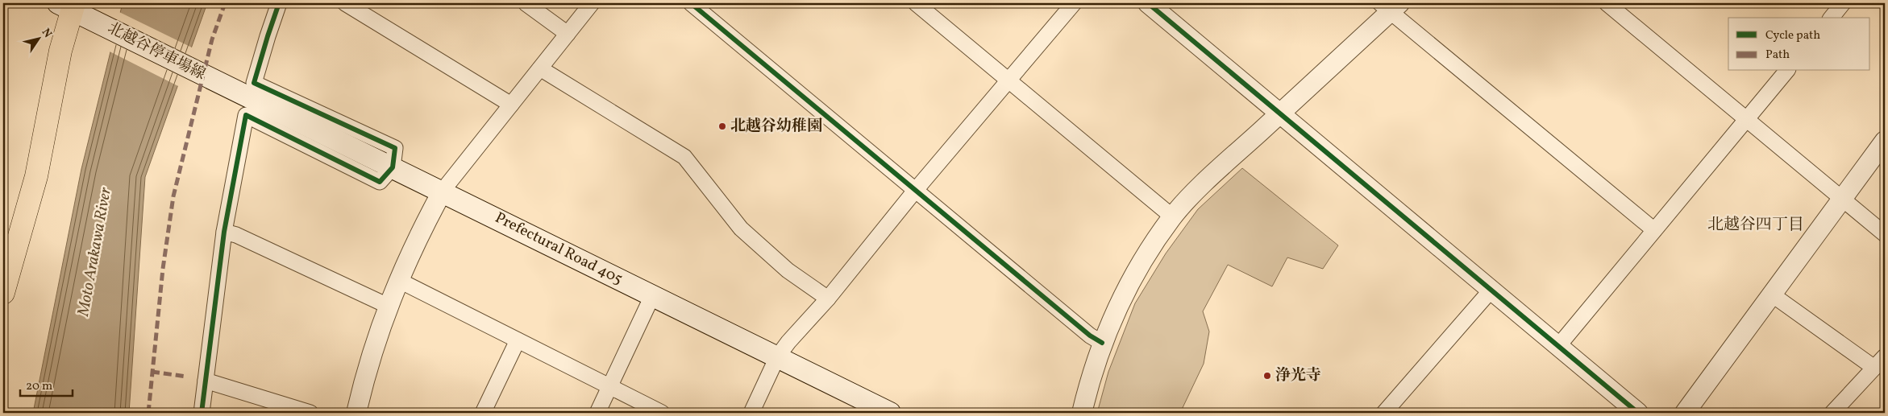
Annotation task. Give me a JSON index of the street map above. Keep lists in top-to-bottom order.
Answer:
{
  "streets": {
    "main road": ["北越谷停車場線", "Prefectural Road 405"]
  },
  "crossings": [
    ["北越谷停車場線", "Prefectural Road 405"]
  ],
  "districts": ["北越谷四丁目"],
  "water": ["Moto Arakawa River"],
  "places": ["北越谷幼稚園", "浄光寺"],
  "legend": ["Cycle path", "Path"],
  "scale_bar": "20 m",
  "north": "top right"
}
